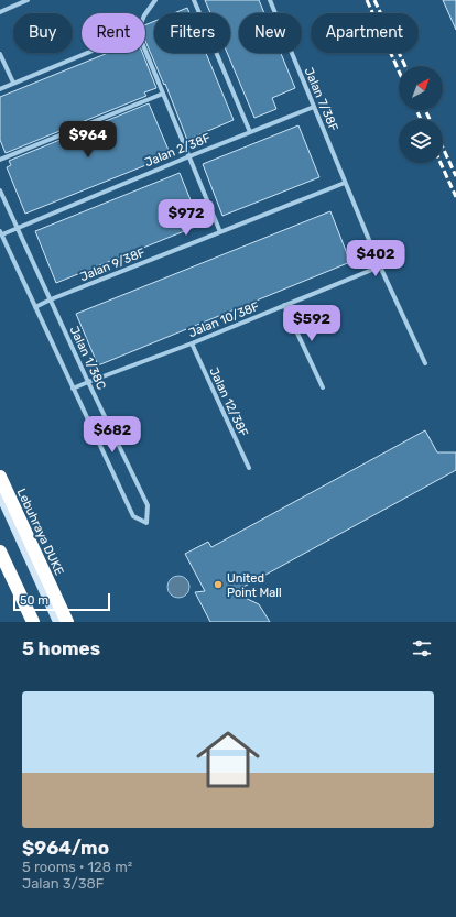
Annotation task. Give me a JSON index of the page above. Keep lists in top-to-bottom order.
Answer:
{
  "streets": {
    "highway": ["Lebuhraya DUKE"],
    "street": [
      "Jalan 7/38F",
      "Jalan 2/38F",
      "Jalan 9/38F",
      "Jalan 10/38F",
      "Jalan 1/38C",
      "Jalan 12/38F"
    ]
  },
  "crossings": [
    ["Jalan 7/38F", "Jalan 2/38F"],
    ["Jalan 7/38F", "Jalan 9/38F"],
    ["Jalan 7/38F", "Jalan 10/38F"],
    ["Jalan 2/38F", "Jalan 1/38C"],
    ["Jalan 9/38F", "Jalan 1/38C"],
    ["Jalan 10/38F", "Jalan 1/38C"],
    ["Jalan 10/38F", "Jalan 12/38F"]
  ],
  "places": ["United Point Mall"],
  "scale_bar": "50 m",
  "north": "top right",
  "page": {
    "chip": [
      "Buy",
      "Rent",
      "Filters",
      "New",
      "Apartment"
    ],
    "price": [
      "$964",
      "$972",
      "$402",
      "$592",
      "$682"
    ],
    "scale": "50 m",
    "heading": "5 homes",
    "list": [
      {
        "name": "$964/mo",
        "note": "5 rooms · 128 m² · Jalan 3/38F"
      }
    ]
  }
}
